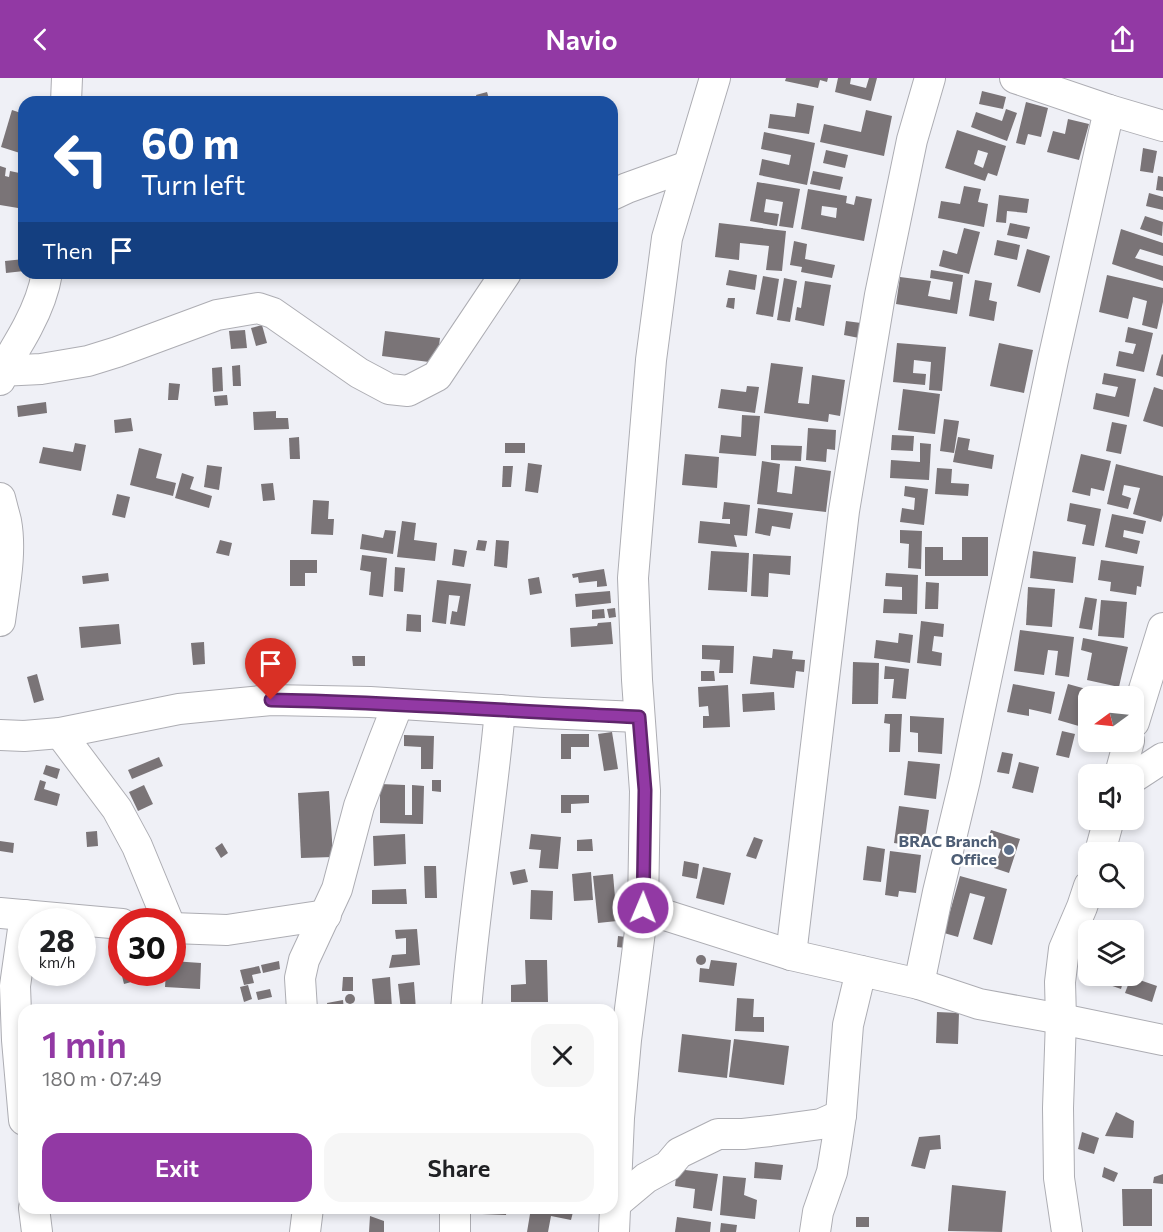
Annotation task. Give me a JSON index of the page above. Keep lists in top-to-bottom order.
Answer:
{
  "places": ["BRAC Branch Office"],
  "north": "left",
  "page": {
    "header": "Navio",
    "turn": ["60 m", "Turn left"],
    "then": "Then",
    "speed": "28 km/h",
    "limit": "30",
    "heading": ["1 min", "180 m · 07:49"],
    "buttons": ["Exit", "Share"]
  }
}
